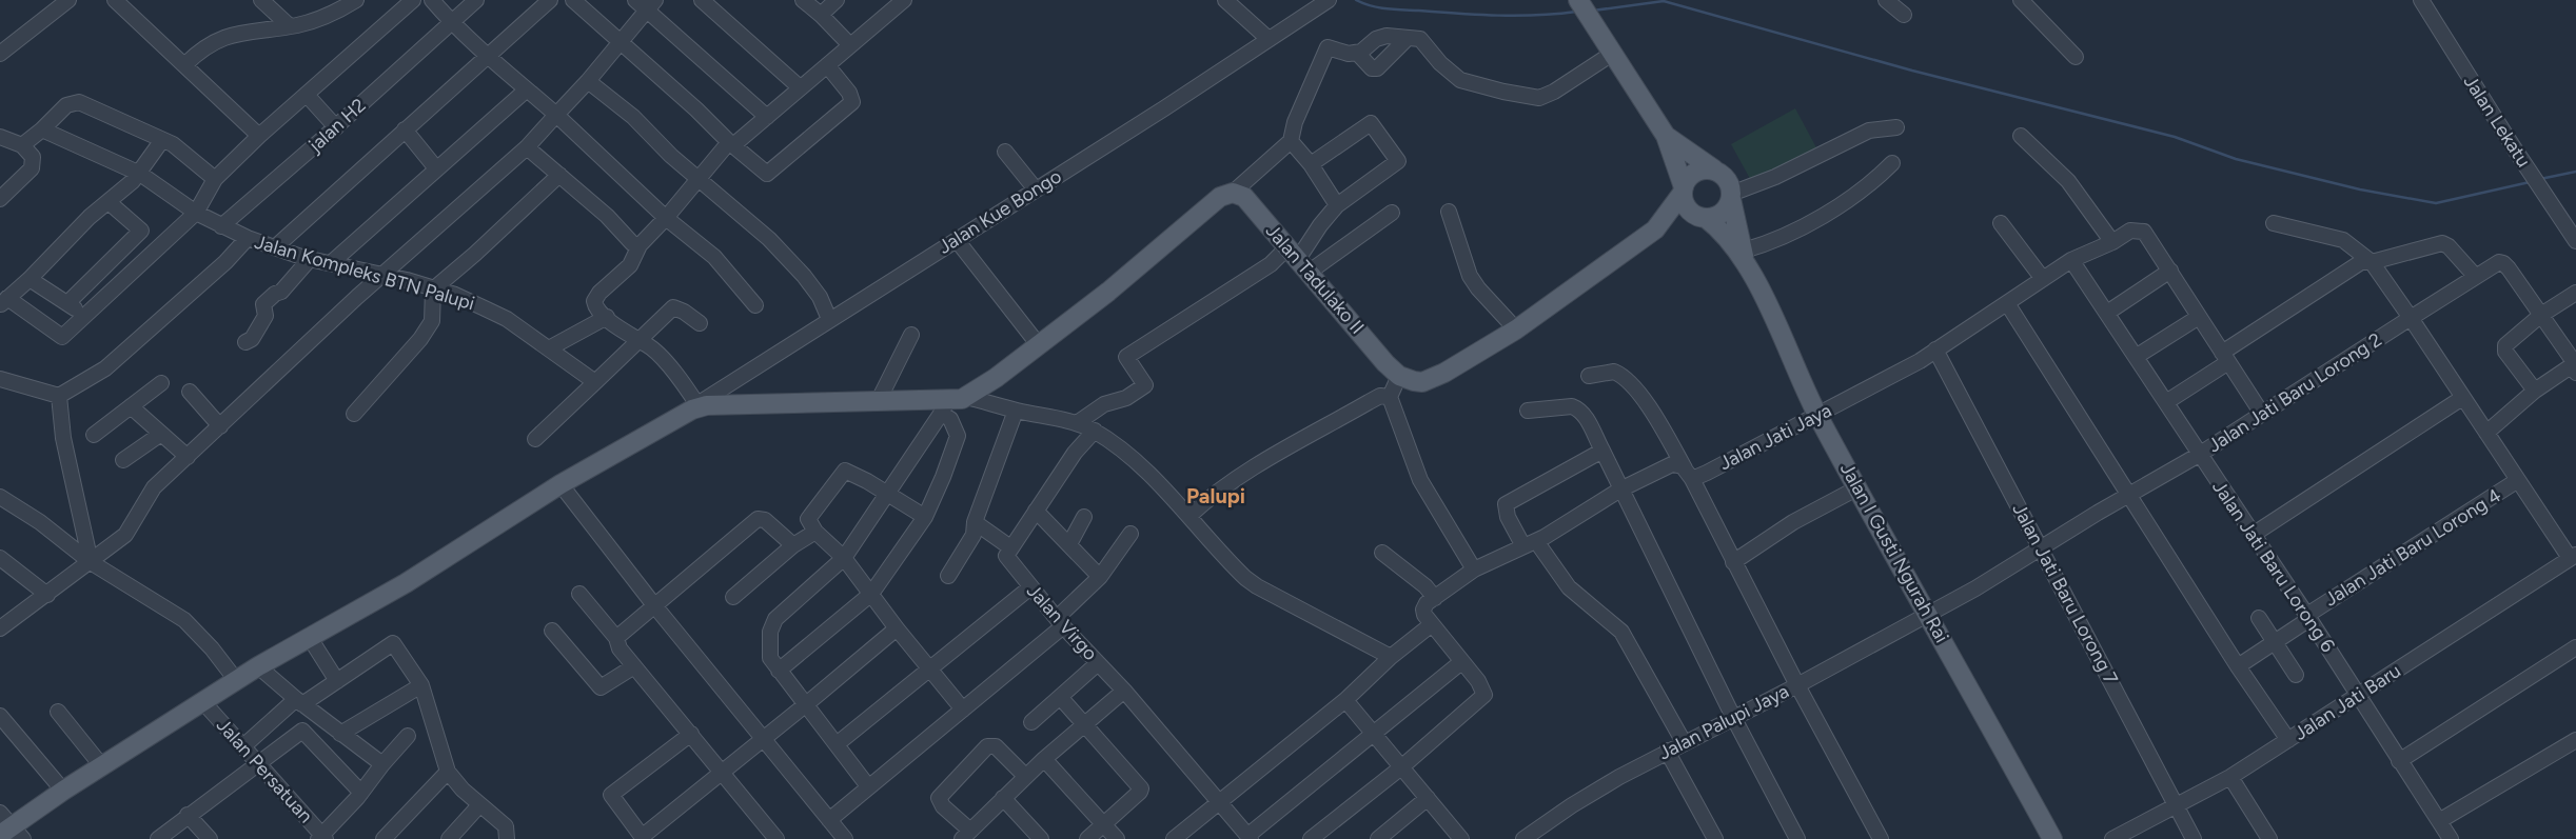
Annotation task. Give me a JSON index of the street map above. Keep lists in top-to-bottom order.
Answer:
{
  "streets": {
    "main road": ["Jalan Tadulako II", "Jalan I Gusti Ngurah Rai"],
    "street": [
      "Jalan Lekatu",
      "jalan H2",
      "Jalan Kue Bongo",
      "Jalan Kompleks BTN Palupi",
      "Jalan Jati Baru Lorong 2",
      "Jalan Jati Jaya",
      "Jalan Jati Baru Lorong 4",
      "Jalan Jati Baru Lorong 6",
      "Jalan Jati Baru Lorong 7",
      "Jalan Virgo",
      "Jalan Jati Baru",
      "Jalan Palupi Jaya",
      "Jalan Persatuan"
    ]
  },
  "crossings": [
    ["jalan H2", "Jalan Kompleks BTN Palupi"],
    ["Jalan Jati Baru Lorong 2", "Jalan I Gusti Ngurah Rai"],
    ["Jalan Jati Baru Lorong 2", "Jalan Jati Baru Lorong 6"],
    ["Jalan Jati Baru Lorong 2", "Jalan Jati Baru Lorong 7"],
    ["Jalan Jati Baru Lorong 2", "Jalan Palupi Jaya"],
    ["Jalan Jati Jaya", "Jalan I Gusti Ngurah Rai"],
    ["Jalan Jati Jaya", "Jalan Jati Baru Lorong 6"],
    ["Jalan Jati Jaya", "Jalan Jati Baru Lorong 7"],
    ["Jalan Jati Baru Lorong 4", "Jalan Jati Baru Lorong 6"],
    ["Jalan I Gusti Ngurah Rai", "Jalan Palupi Jaya"],
    ["Jalan Jati Baru Lorong 6", "Jalan Jati Baru"],
    ["Jalan Jati Baru Lorong 7", "Jalan Jati Baru"]
  ],
  "districts": ["Palupi"]
}
